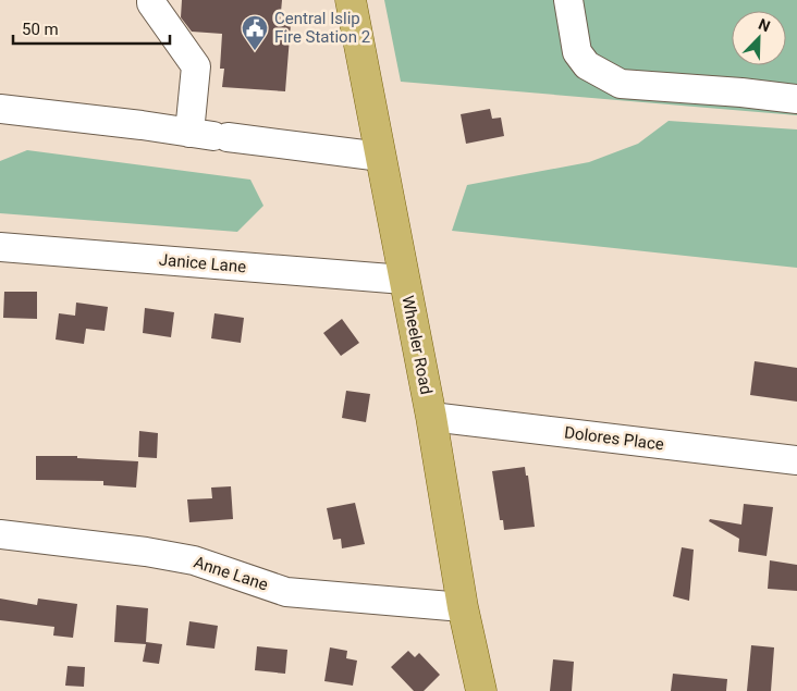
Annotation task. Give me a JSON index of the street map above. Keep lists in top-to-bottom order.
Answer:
{
  "streets": {
    "main road": ["Wheeler Road"],
    "street": ["Janice Lane", "Dolores Place", "Anne Lane"]
  },
  "crossings": [
    ["Janice Lane", "Wheeler Road"],
    ["Wheeler Road", "Dolores Place"],
    ["Wheeler Road", "Anne Lane"]
  ],
  "places": {
    "public building": ["Central Islip Fire Station 2"]
  },
  "scale_bar": "50 m",
  "north": "top right"
}
